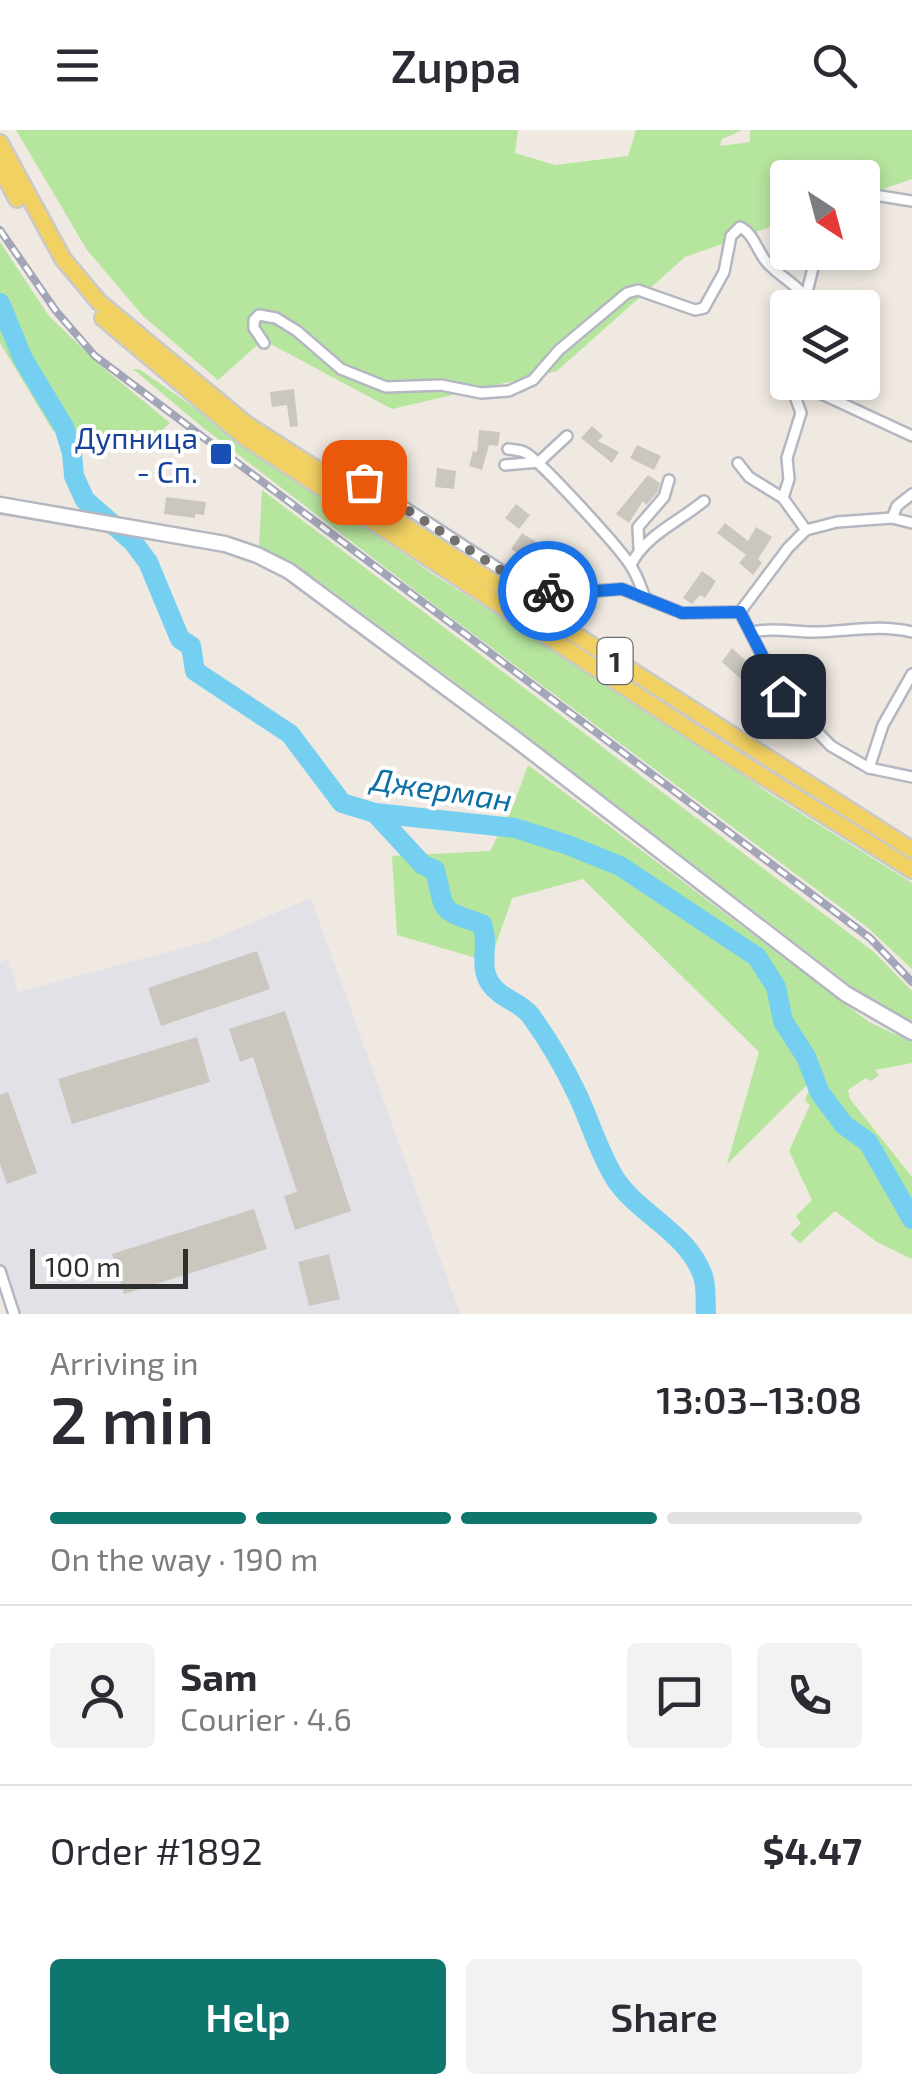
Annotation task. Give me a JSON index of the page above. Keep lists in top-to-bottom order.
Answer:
{
  "streets": {
    "main road": ["1"]
  },
  "water": ["Джерман"],
  "places": {
    "transit": ["Дупница - Сп."]
  },
  "scale_bar": "100 m",
  "north": "bottom right",
  "page": {
    "header": "Zuppa",
    "scale": "100 m",
    "heading": ["2 min", "Arriving in", "13:03–13:08"],
    "panel": [
      "Sam",
      "Courier · 4.6",
      "Order #1892",
      "$4.47"
    ],
    "bar": "On the way · 190 m",
    "buttons": ["Help", "Share"]
  }
}
